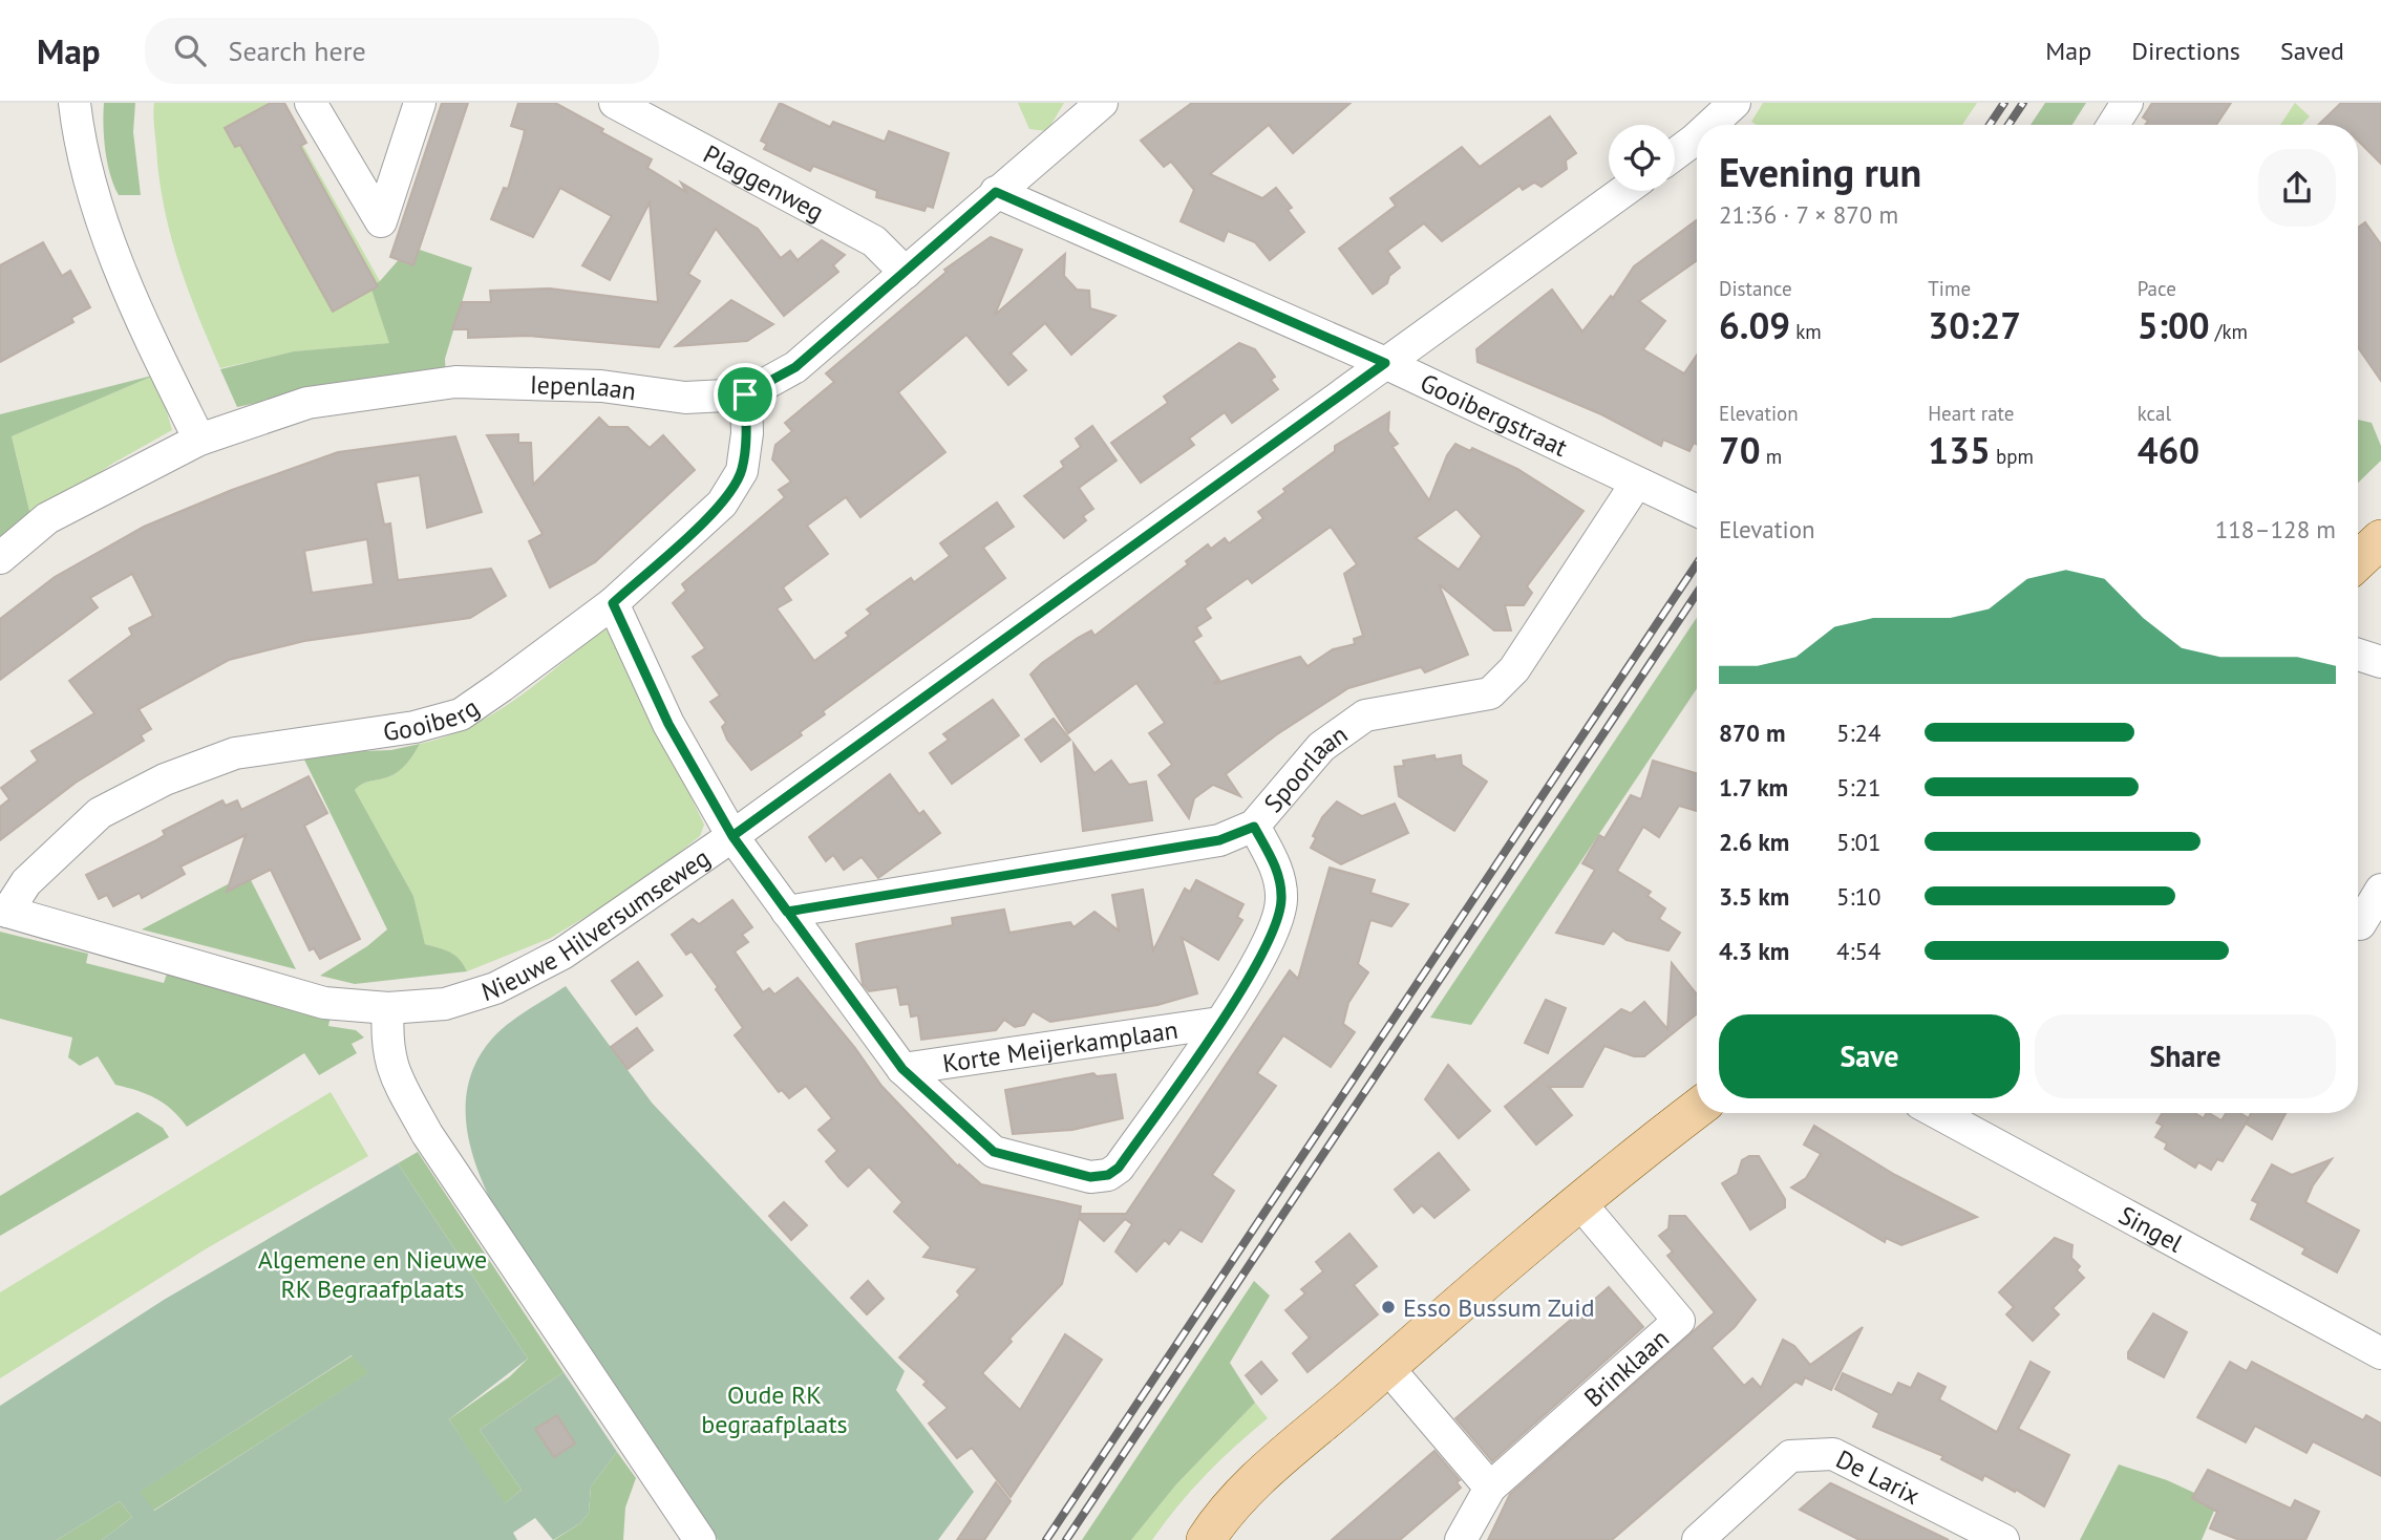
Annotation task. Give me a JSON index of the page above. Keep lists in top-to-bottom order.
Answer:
{
  "streets": {
    "street": [
      "Plaggenweg",
      "Iepenlaan",
      "Gooibergstraat",
      "Gooiberg",
      "Spoorlaan",
      "Nieuwe Hilversumseweg",
      "Korte Meijerkamplaan",
      "Singel",
      "Brinklaan",
      "De Larix"
    ]
  },
  "crossings": [
    ["Plaggenweg", "Iepenlaan"],
    ["Iepenlaan", "Gooibergstraat"],
    ["Iepenlaan", "Gooiberg"],
    ["Gooibergstraat", "Spoorlaan"],
    ["Gooibergstraat", "Nieuwe Hilversumseweg"],
    ["Gooiberg", "Nieuwe Hilversumseweg"]
  ],
  "parks": ["Algemene en Nieuwe RK Begraafplaats", "Oude RK begraafplaats"],
  "places": ["Esso Bussum Zuid"],
  "page": {
    "header": "Map",
    "search": "Search here",
    "nav": ["Map", "Directions", "Saved"],
    "heading": ["Evening run", "21:36 · 7 × 870 m"],
    "stats": [
      ["Distance", "6.09 km"],
      ["Time", "30:27"],
      ["Pace", "5:00 /km"],
      ["Elevation", "70 m"],
      ["Heart rate", "135 bpm"],
      ["kcal", "460"]
    ],
    "chart": ["Elevation", "118–128 m"],
    "list": [
      {
        "name": "870 m",
        "note": "5:24"
      },
      {
        "name": "1.7 km",
        "note": "5:21"
      },
      {
        "name": "2.6 km",
        "note": "5:01"
      },
      {
        "name": "3.5 km",
        "note": "5:10"
      },
      {
        "name": "4.3 km",
        "note": "4:54"
      }
    ],
    "buttons": ["Save", "Share"]
  }
}
